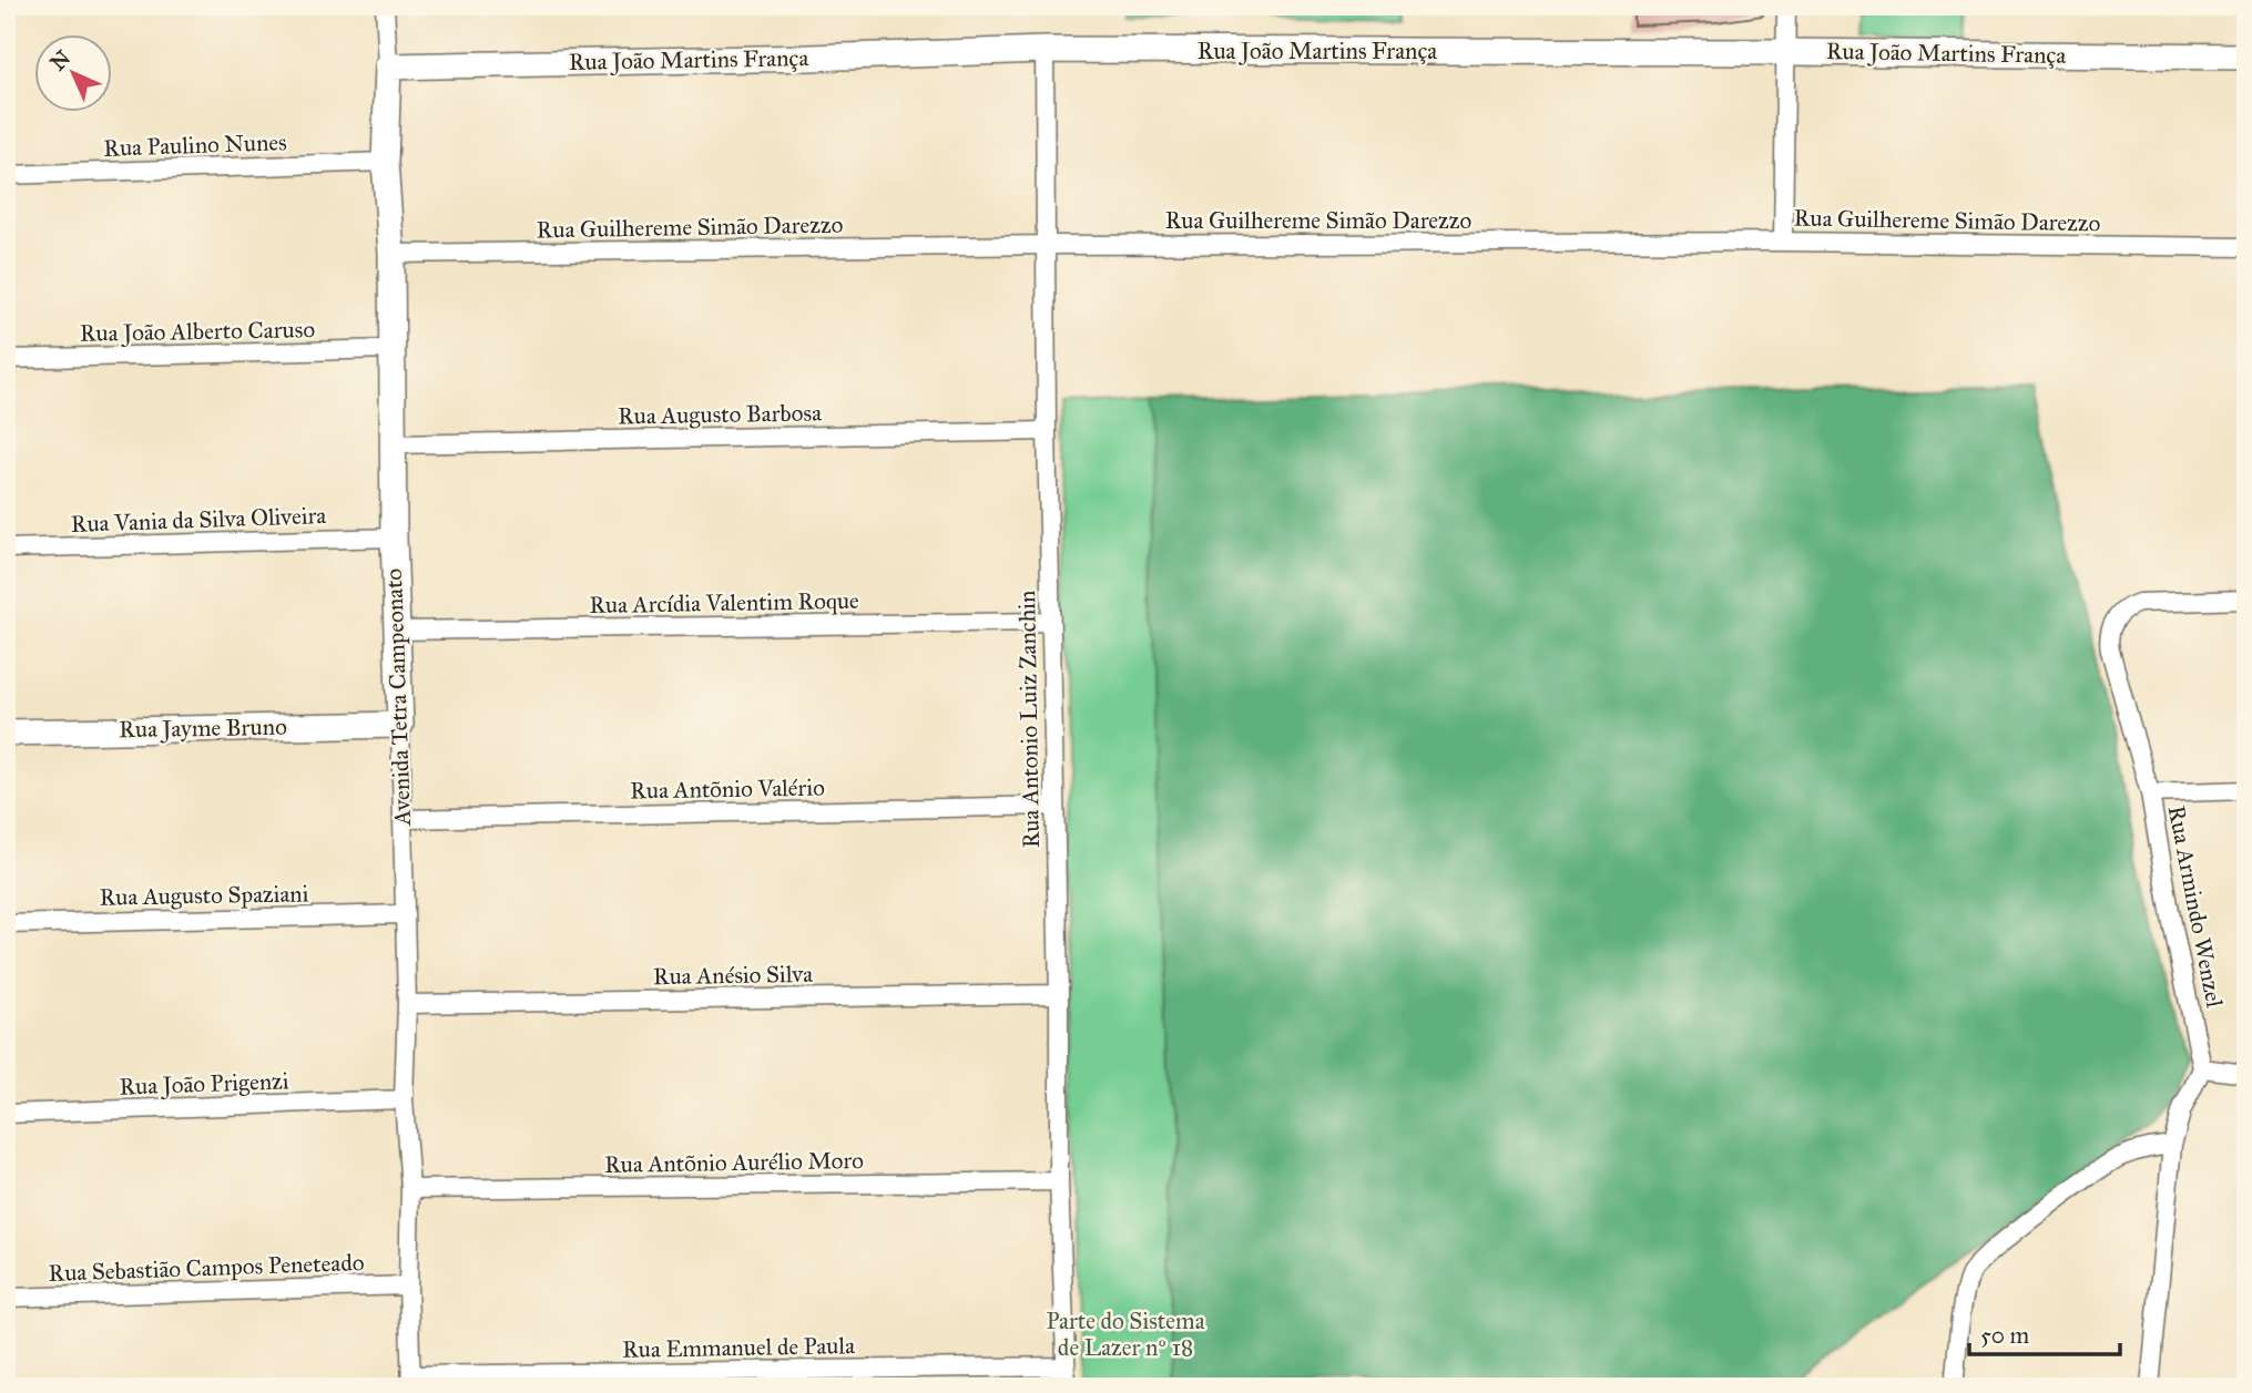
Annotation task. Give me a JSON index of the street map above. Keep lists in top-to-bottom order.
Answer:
{
  "streets": {
    "main road": ["Rua João Martins França", "Avenida Tetra Campeonato", "Rua Jayme Bruno"],
    "street": [
      "Rua Paulino Nunes",
      "Rua Guilhereme Simão Darezzo",
      "Rua João Alberto Caruso",
      "Rua Augusto Barbosa",
      "Rua Vania da Silva Oliveira",
      "Rua Arcídia Valentim Roque",
      "Rua Antonio Luiz Zanchin",
      "Rua Antõnio Valério",
      "Rua Augusto Spaziani",
      "Rua Armindo Wenzel",
      "Rua Anésio Silva",
      "Rua João Prigenzi",
      "Rua Antõnio Aurélio Moro",
      "Rua Sebastião Campos Peneteado",
      "Rua Emmanuel de Paula"
    ]
  },
  "crossings": [
    ["Rua João Martins França", "Avenida Tetra Campeonato"],
    ["Rua João Martins França", "Rua Antonio Luiz Zanchin"],
    ["Rua Paulino Nunes", "Avenida Tetra Campeonato"],
    ["Rua Guilhereme Simão Darezzo", "Avenida Tetra Campeonato"],
    ["Rua Guilhereme Simão Darezzo", "Rua Antonio Luiz Zanchin"],
    ["Rua João Alberto Caruso", "Avenida Tetra Campeonato"],
    ["Rua Augusto Barbosa", "Avenida Tetra Campeonato"],
    ["Rua Augusto Barbosa", "Rua Antonio Luiz Zanchin"],
    ["Rua Vania da Silva Oliveira", "Avenida Tetra Campeonato"],
    ["Rua Arcídia Valentim Roque", "Avenida Tetra Campeonato"],
    ["Rua Arcídia Valentim Roque", "Rua Antonio Luiz Zanchin"],
    ["Avenida Tetra Campeonato", "Rua Jayme Bruno"],
    ["Avenida Tetra Campeonato", "Rua Antõnio Valério"],
    ["Avenida Tetra Campeonato", "Rua Augusto Spaziani"],
    ["Avenida Tetra Campeonato", "Rua Anésio Silva"],
    ["Avenida Tetra Campeonato", "Rua João Prigenzi"],
    ["Avenida Tetra Campeonato", "Rua Antõnio Aurélio Moro"],
    ["Avenida Tetra Campeonato", "Rua Sebastião Campos Peneteado"],
    ["Avenida Tetra Campeonato", "Rua Emmanuel de Paula"],
    ["Rua Antonio Luiz Zanchin", "Rua Antõnio Valério"],
    ["Rua Antonio Luiz Zanchin", "Rua Anésio Silva"],
    ["Rua Antonio Luiz Zanchin", "Rua Antõnio Aurélio Moro"],
    ["Rua Antonio Luiz Zanchin", "Rua Emmanuel de Paula"]
  ],
  "parks": ["Parte do Sistema de Lazer nº 18"],
  "scale_bar": "50 m",
  "north": "top left"
}
